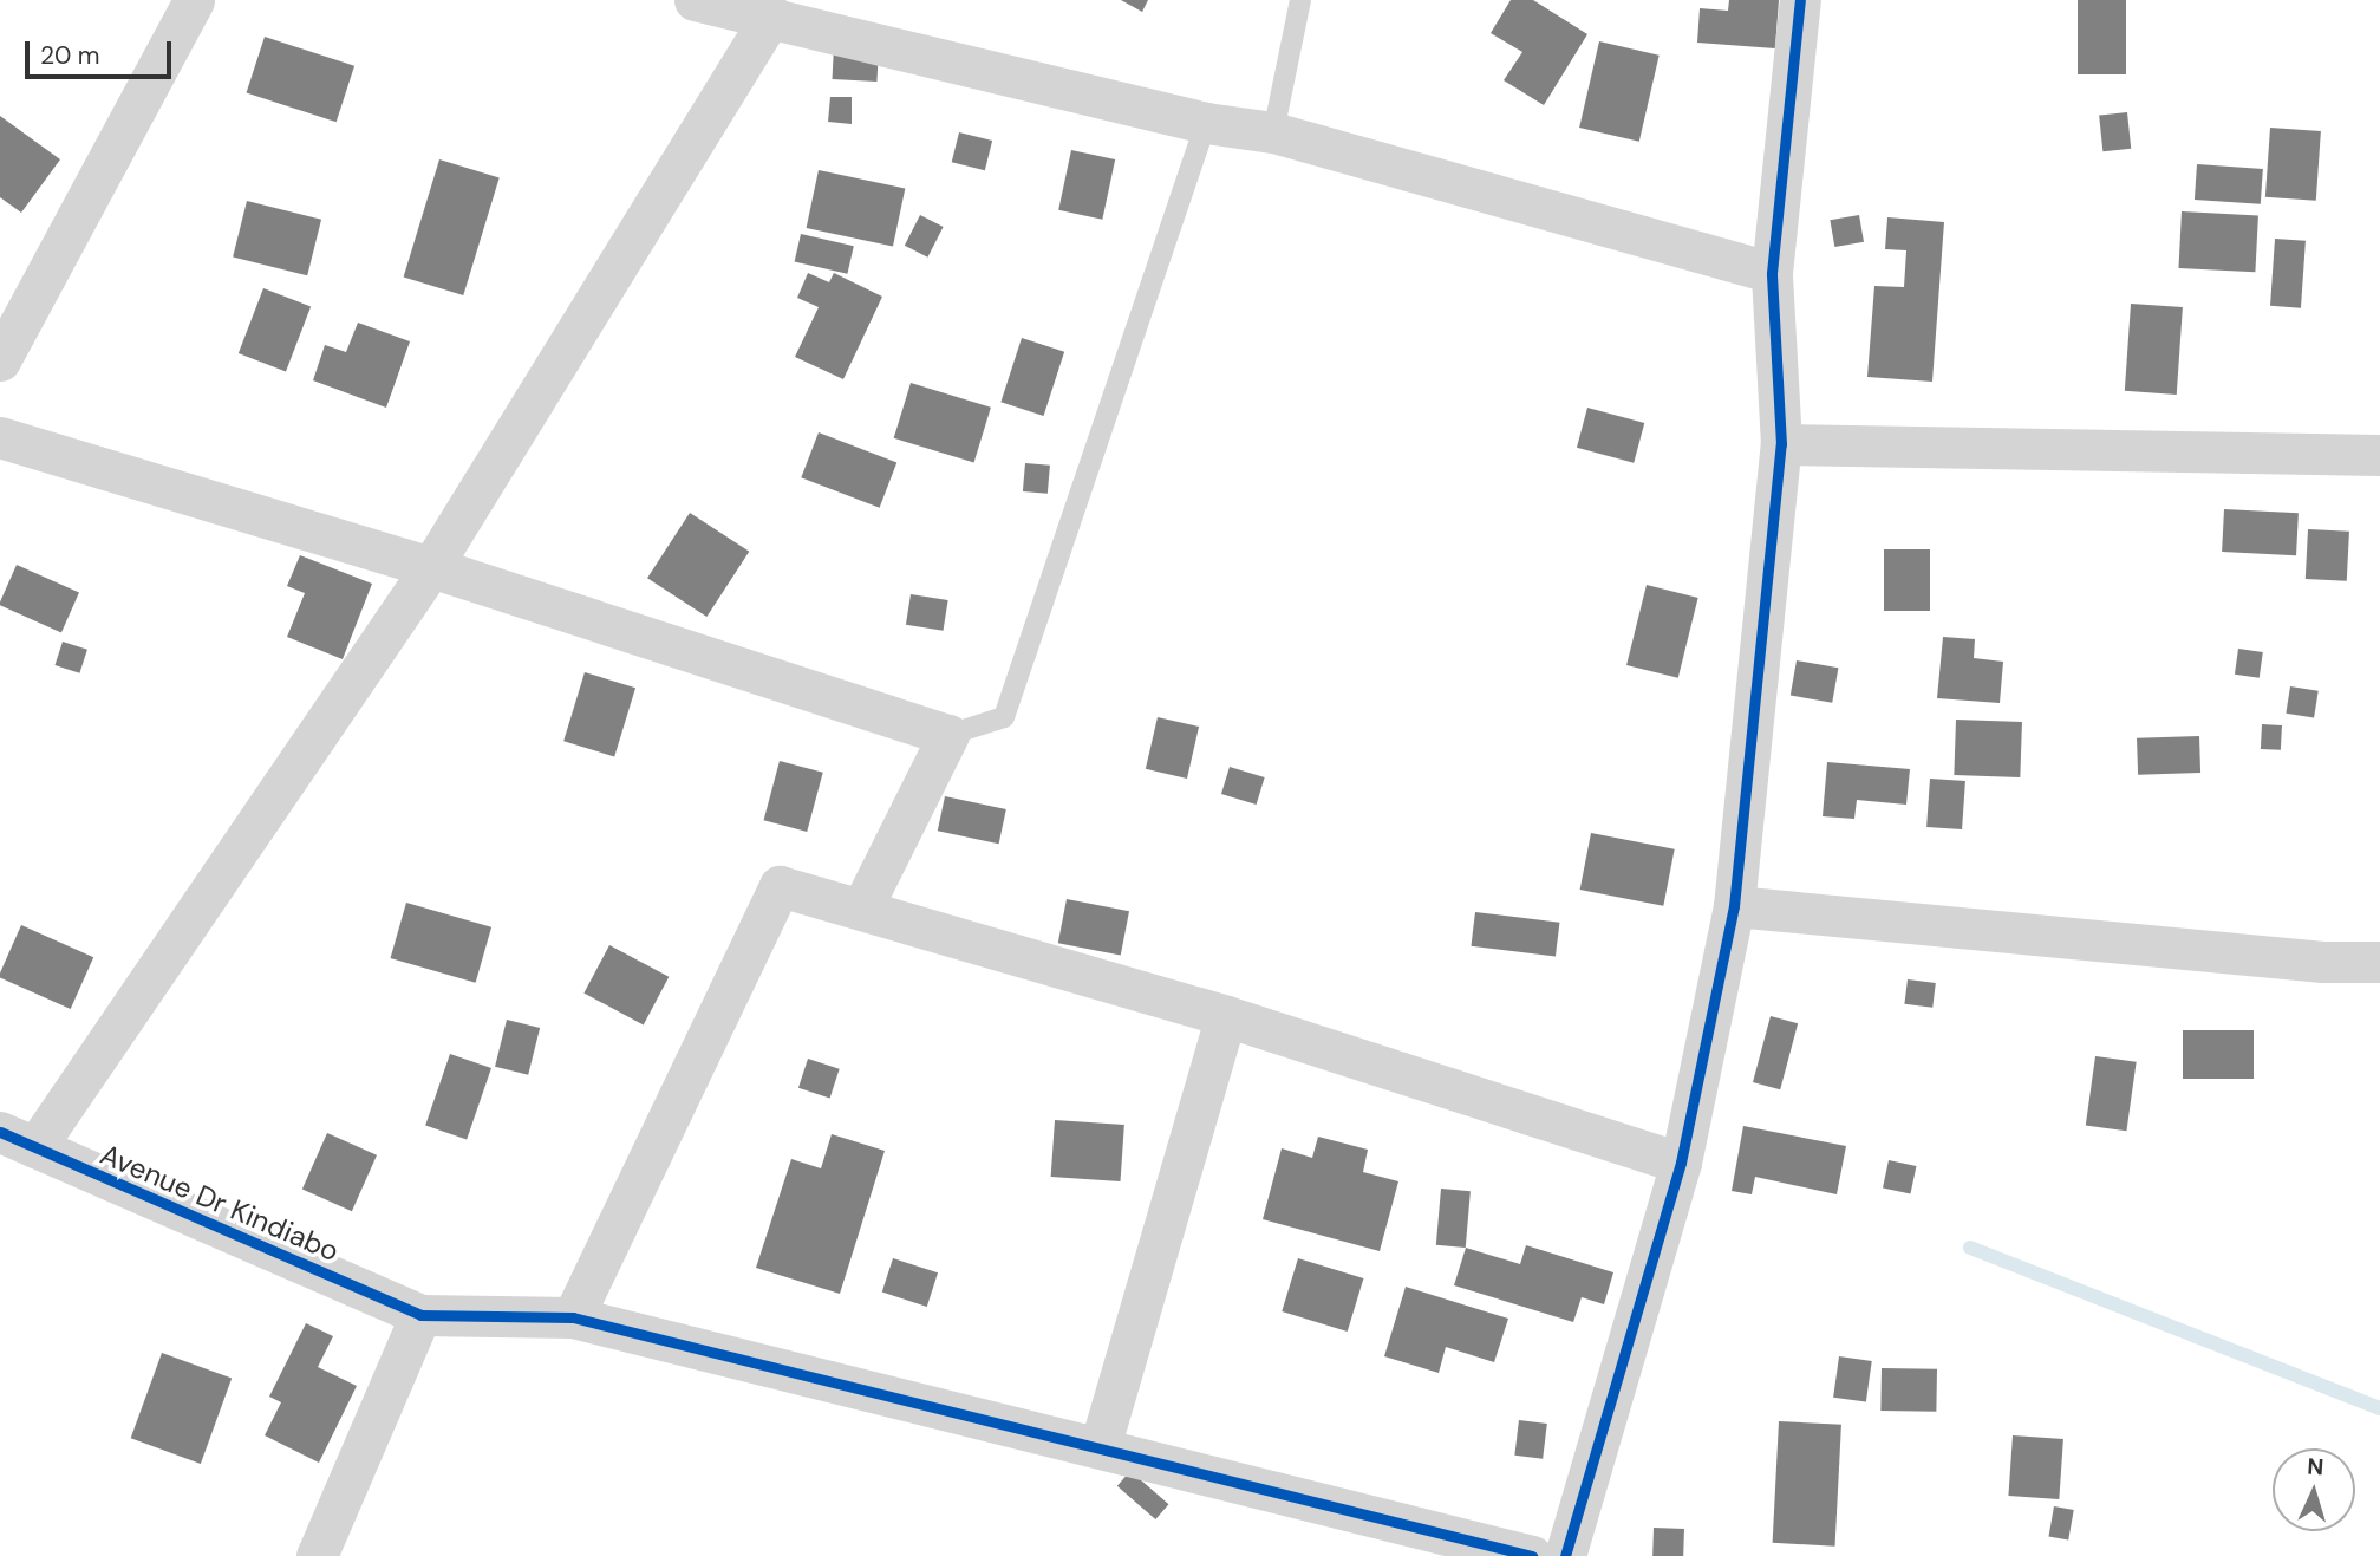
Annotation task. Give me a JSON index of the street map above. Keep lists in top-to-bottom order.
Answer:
{
  "streets": {
    "street": ["Avenue Dr Kindiabo"]
  },
  "scale_bar": "20 m",
  "north": "top"
}
